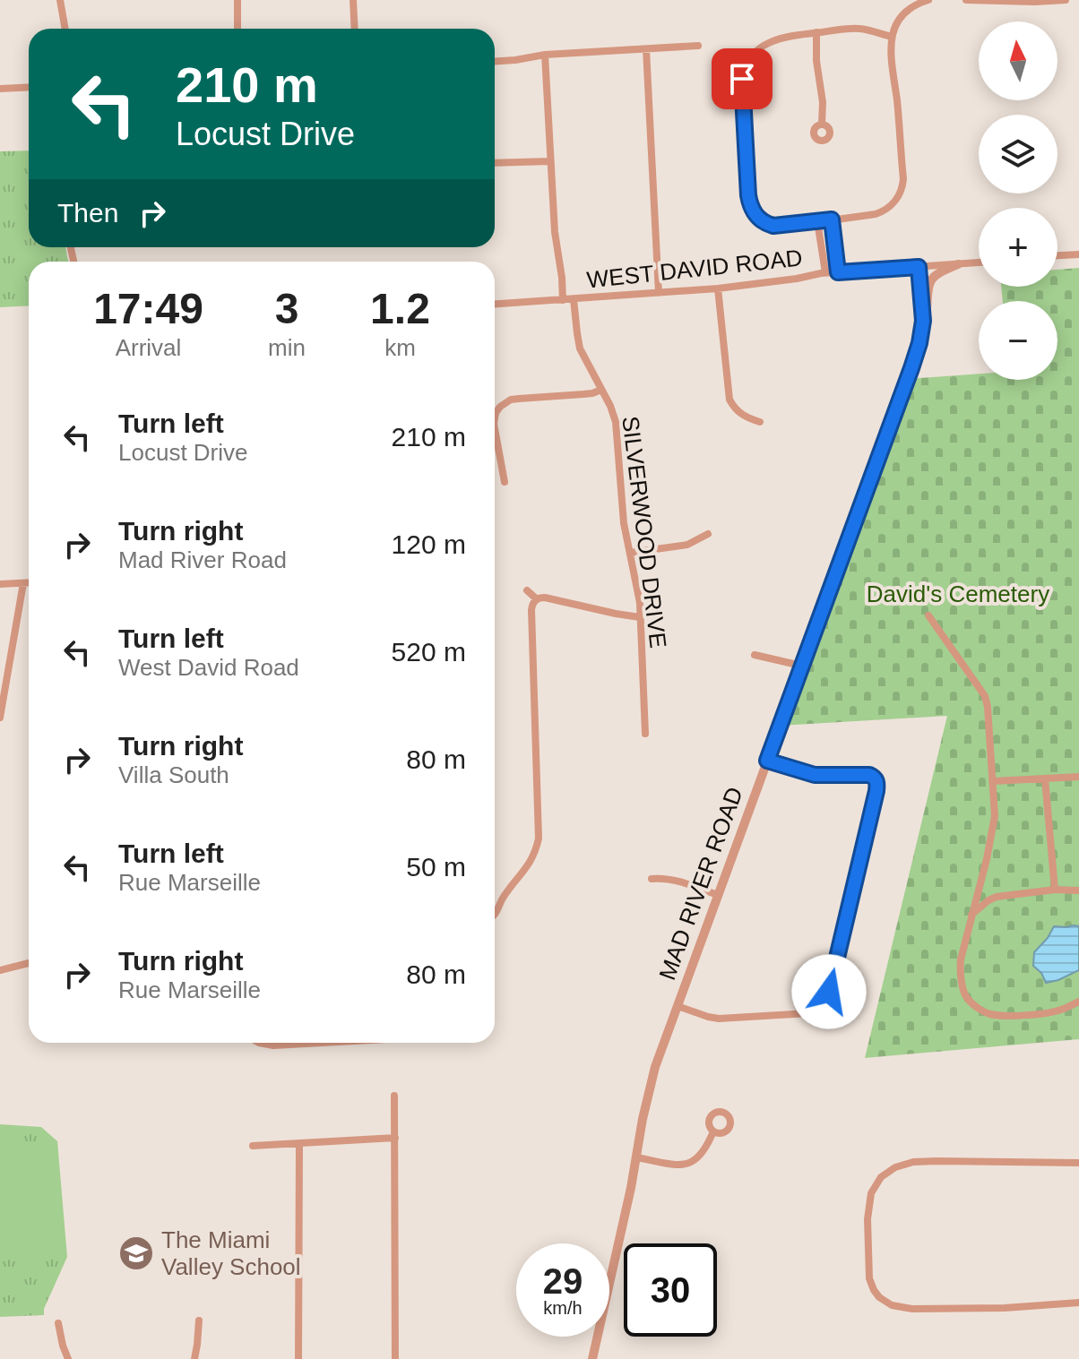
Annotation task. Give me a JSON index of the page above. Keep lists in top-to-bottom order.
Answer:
{
  "streets": {
    "street": ["WEST DAVID ROAD", "SILVERWOOD DRIVE", "MAD RIVER ROAD"]
  },
  "crossings": [
    ["WEST DAVID ROAD", "SILVERWOOD DRIVE"],
    ["WEST DAVID ROAD", "MAD RIVER ROAD"]
  ],
  "parks": ["David's Cemetery"],
  "places": {
    "school or university": ["The Miami Valley School"]
  },
  "north": "top",
  "page": {
    "map_buttons": ["+", "−"],
    "turn": ["210 m", "Locust Drive"],
    "then": "Then",
    "eta": [
      "17:49",
      "Arrival",
      "3",
      "min",
      "1.2",
      "km"
    ],
    "list": [
      {
        "name": "Turn left",
        "note": "Locust Drive",
        "value": "210 m"
      },
      {
        "name": "Turn right",
        "note": "Mad River Road",
        "value": "120 m"
      },
      {
        "name": "Turn left",
        "note": "West David Road",
        "value": "520 m"
      },
      {
        "name": "Turn right",
        "note": "Villa South",
        "value": "80 m"
      },
      {
        "name": "Turn left",
        "note": "Rue Marseille",
        "value": "50 m"
      },
      {
        "name": "Turn right",
        "note": "Rue Marseille",
        "value": "80 m"
      }
    ],
    "speed": "29 km/h",
    "limit": "30"
  }
}
